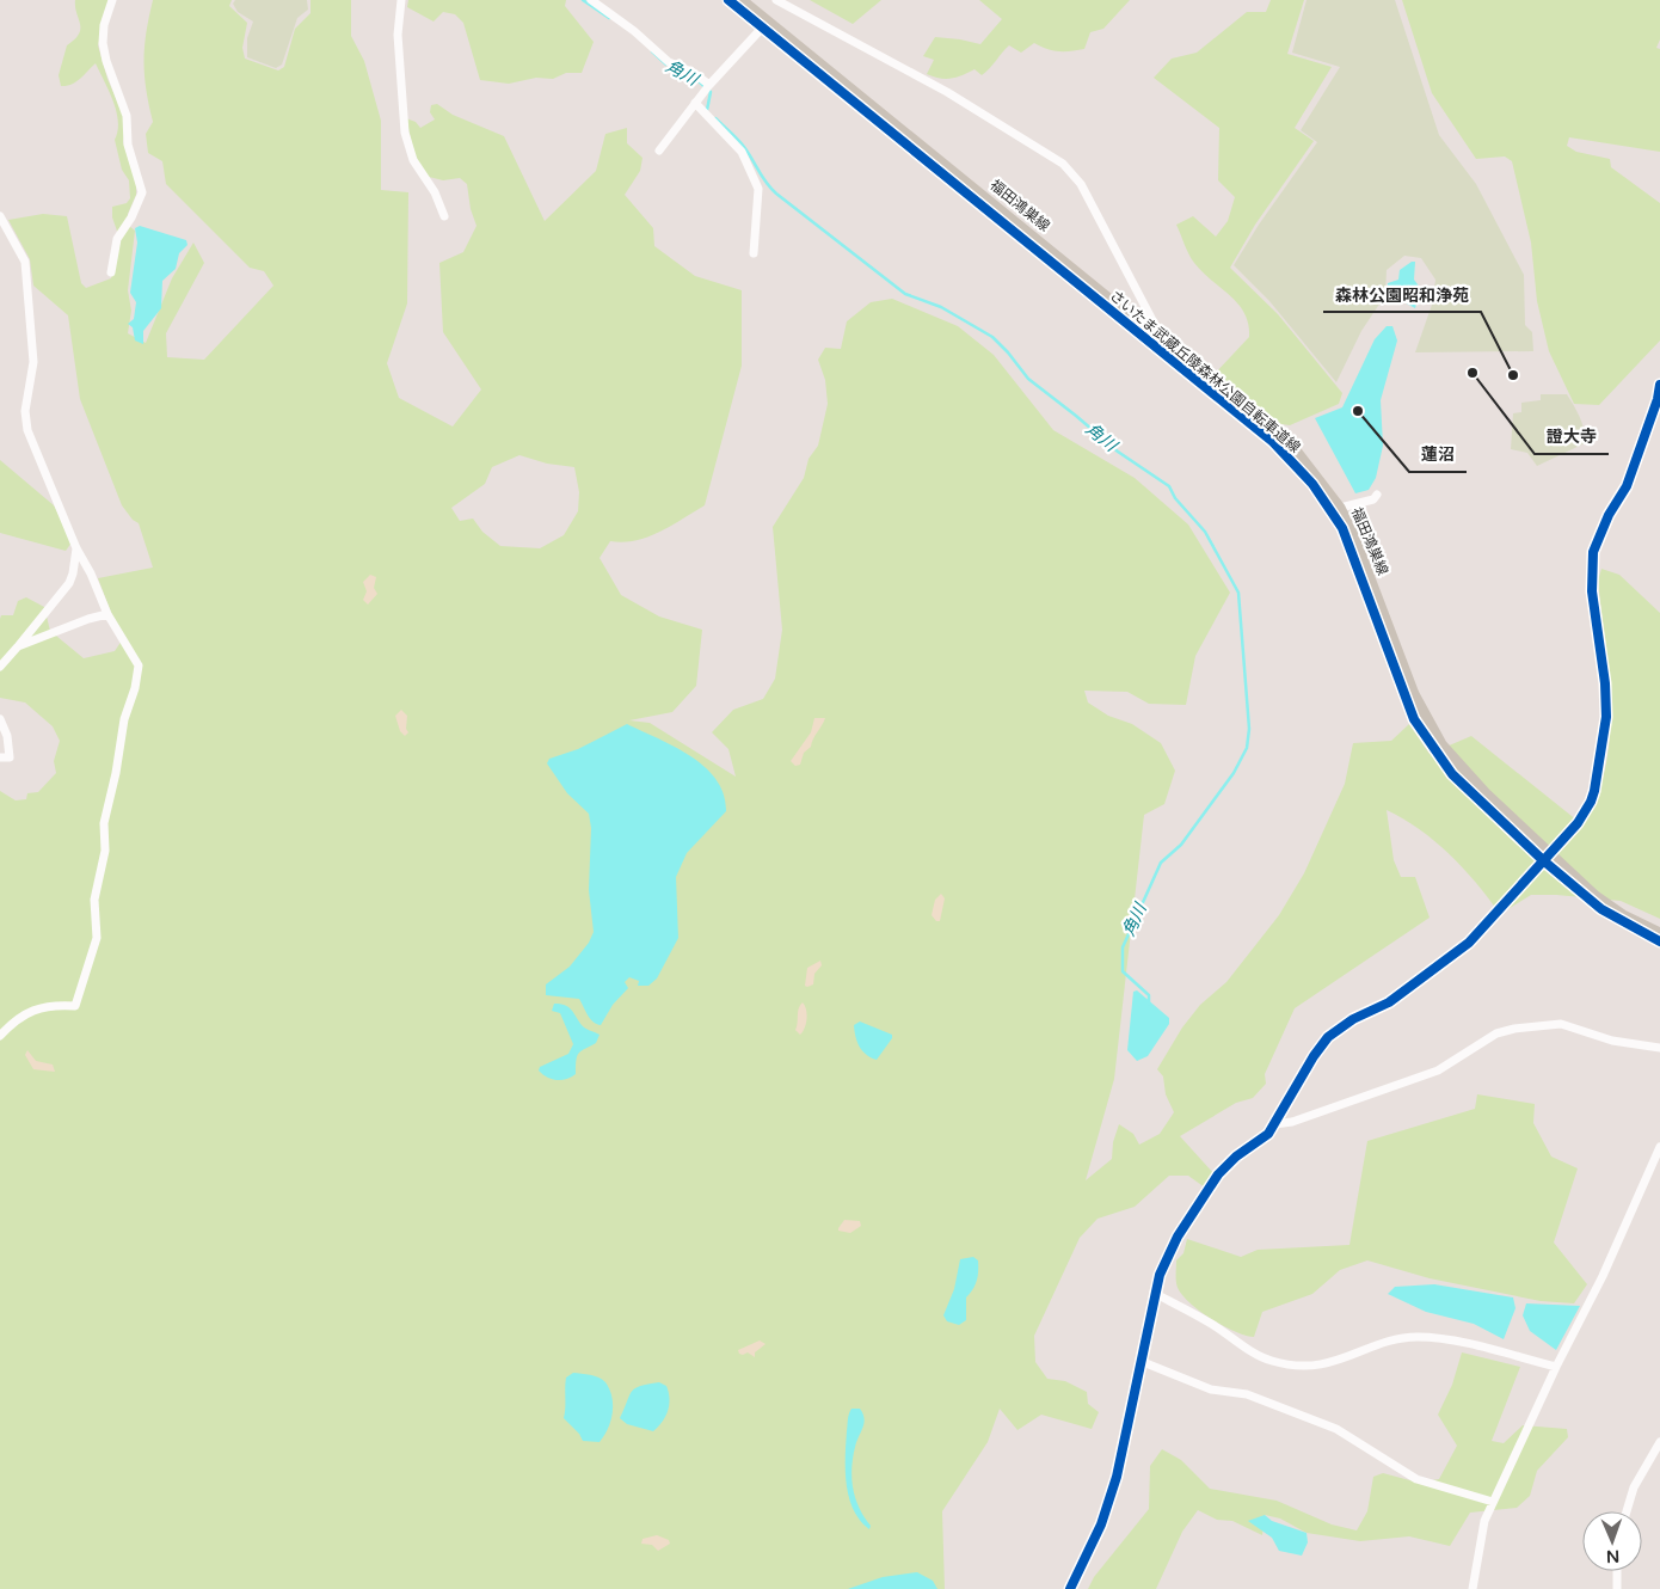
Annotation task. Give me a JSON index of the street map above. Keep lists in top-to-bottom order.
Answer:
{
  "streets": {
    "main road": ["福田鴻巣線"],
    "cycle path": ["さいたま武蔵丘陵森林公園自転車道線"]
  },
  "water": ["角川"],
  "places": ["證大寺", "森林公園昭和浄苑", "蓮沼"],
  "north": "bottom"
}
